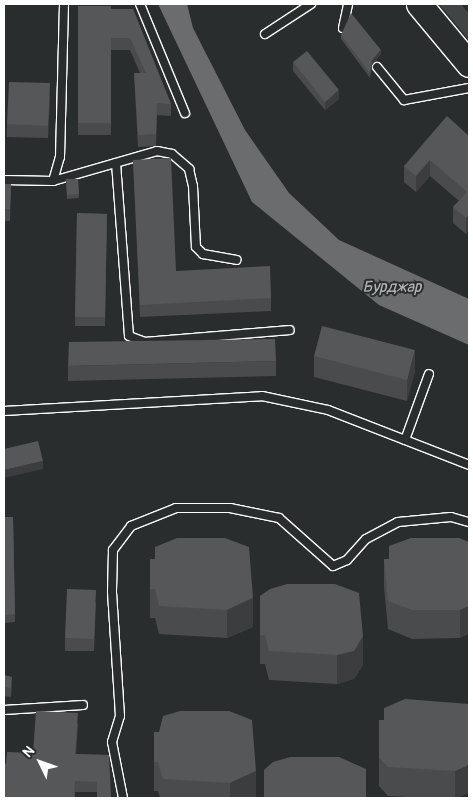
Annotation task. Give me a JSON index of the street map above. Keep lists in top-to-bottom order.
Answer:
{
  "water": ["Бурджар"],
  "north": "top left"
}
